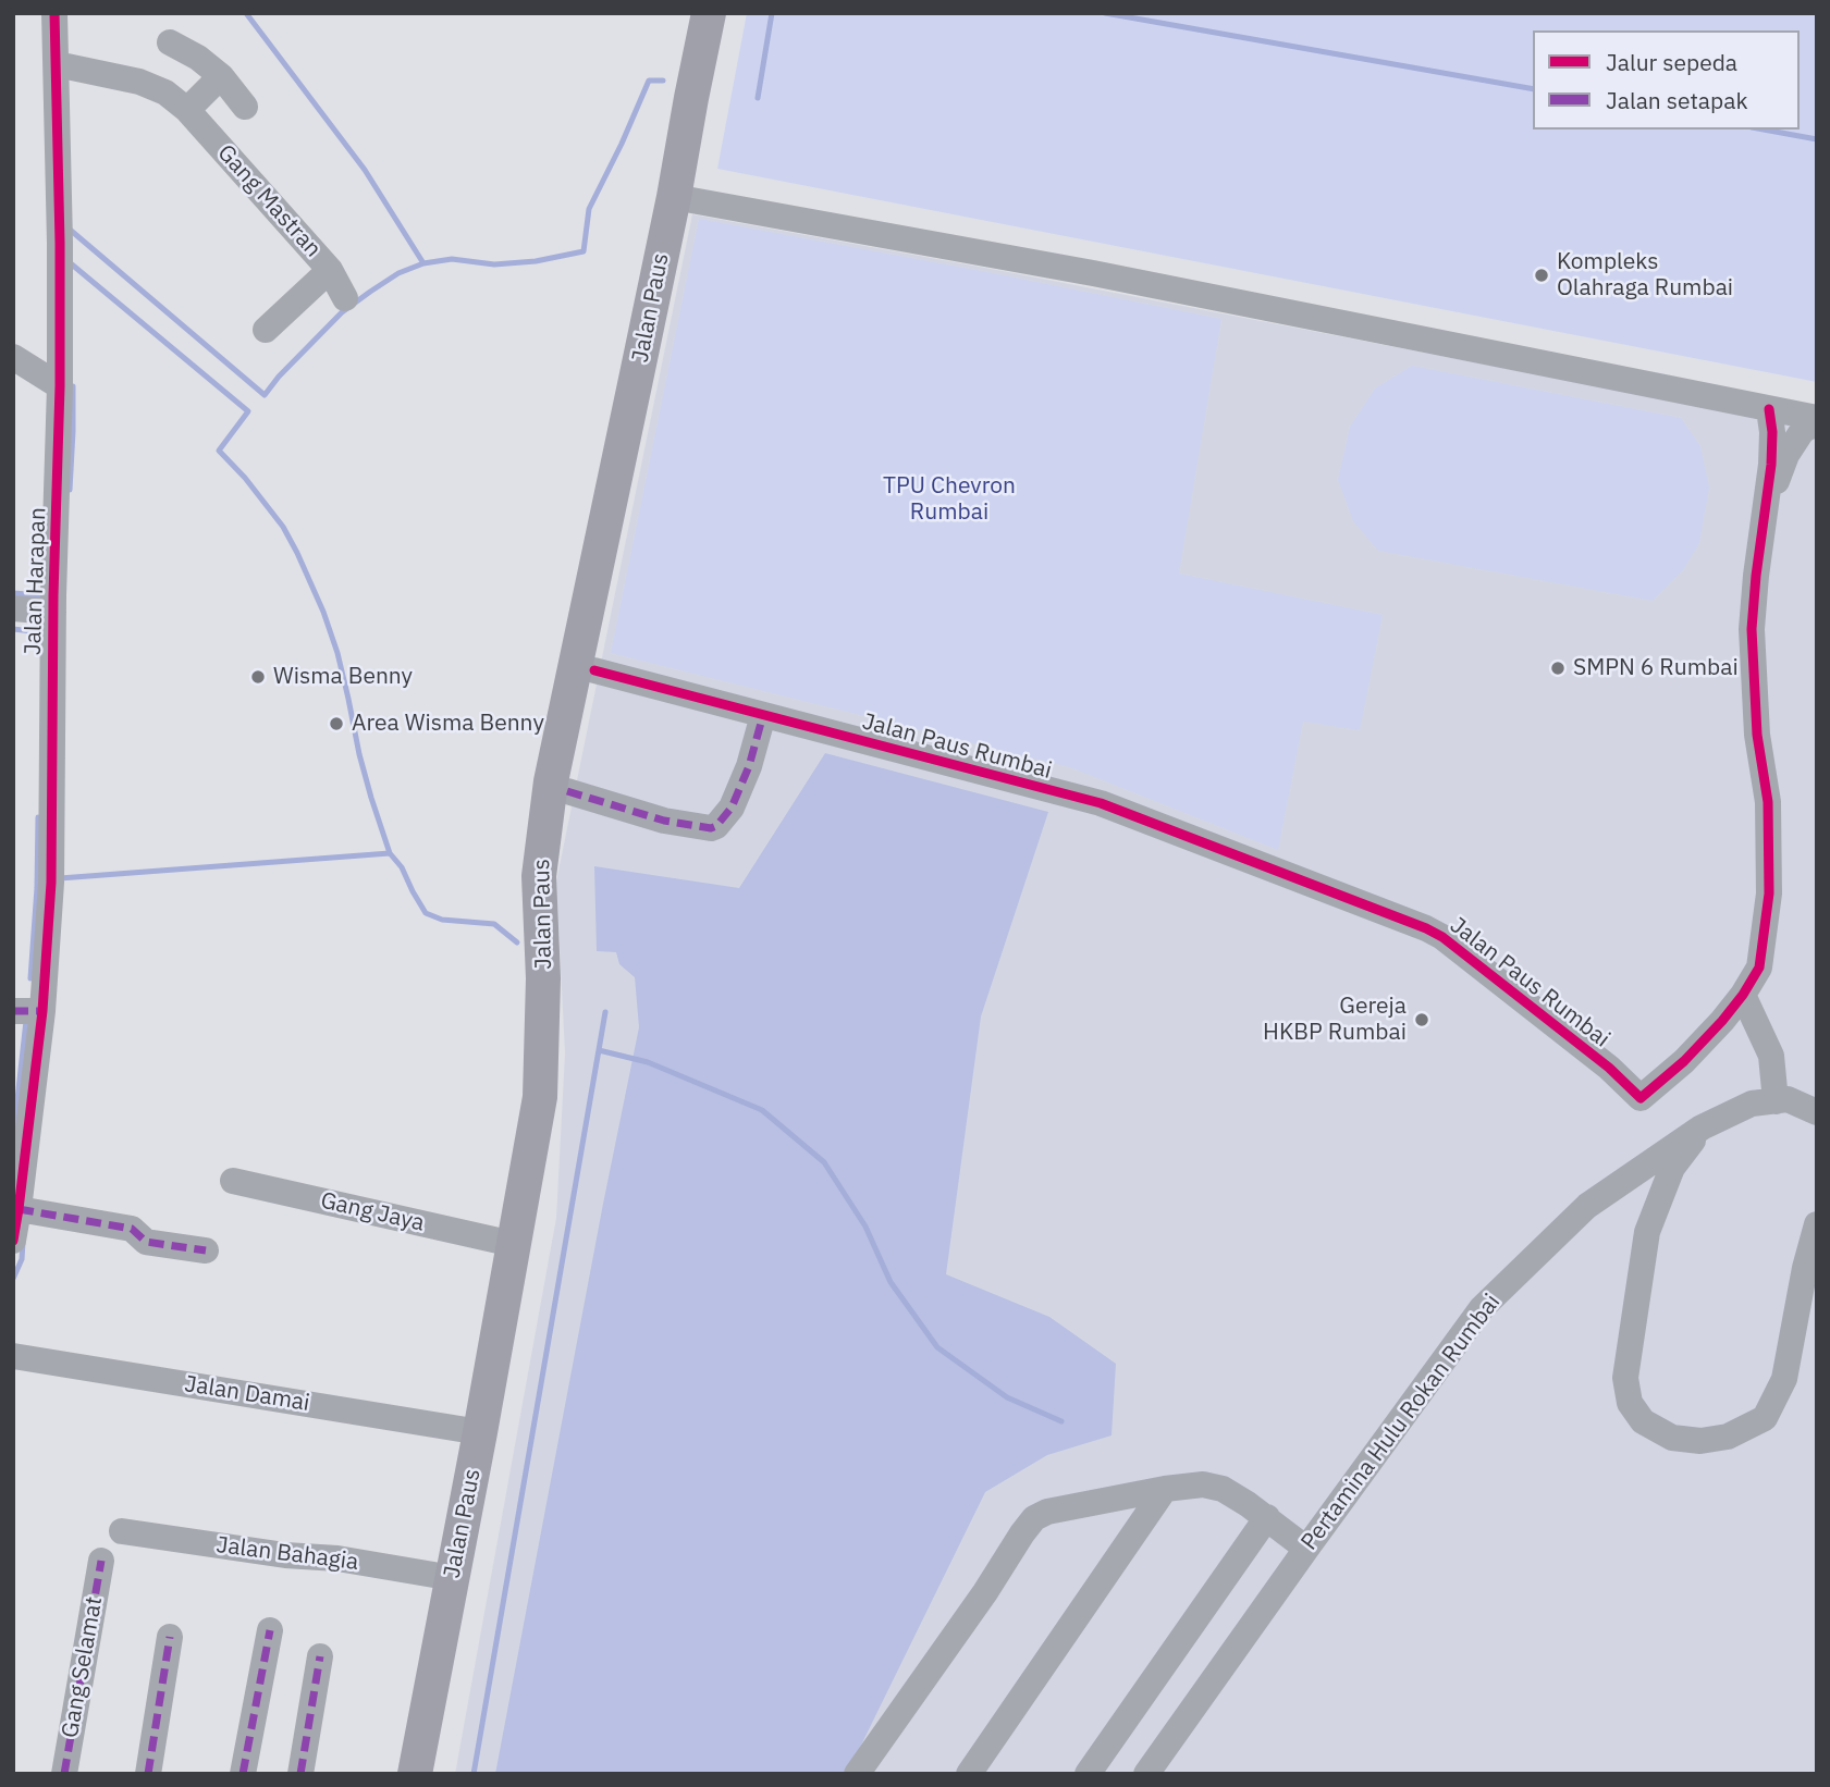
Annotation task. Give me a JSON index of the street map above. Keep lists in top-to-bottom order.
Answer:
{
  "streets": {
    "main road": ["Jalan Paus"],
    "street": [
      "Gang Mastran",
      "Jalan Harapan",
      "Jalan Paus Rumbai",
      "Gang Jaya",
      "Jalan Damai",
      "Pertamina Hulu Rokan Rumbai",
      "Jalan Bahagia",
      "Gang Selamat"
    ]
  },
  "crossings": [
    ["Gang Mastran", "Jalan Harapan"],
    ["Jalan Paus", "Jalan Paus Rumbai"],
    ["Jalan Paus", "Gang Jaya"],
    ["Jalan Paus", "Jalan Damai"],
    ["Jalan Paus", "Jalan Bahagia"]
  ],
  "parks": ["TPU Chevron Rumbai"],
  "places": [
    "Kompleks Olahraga Rumbai",
    "SMPN 6 Rumbai",
    "Wisma Benny",
    "Area Wisma Benny",
    "Gereja HKBP Rumbai"
  ],
  "legend": ["Jalur sepeda", "Jalan setapak"]
}
